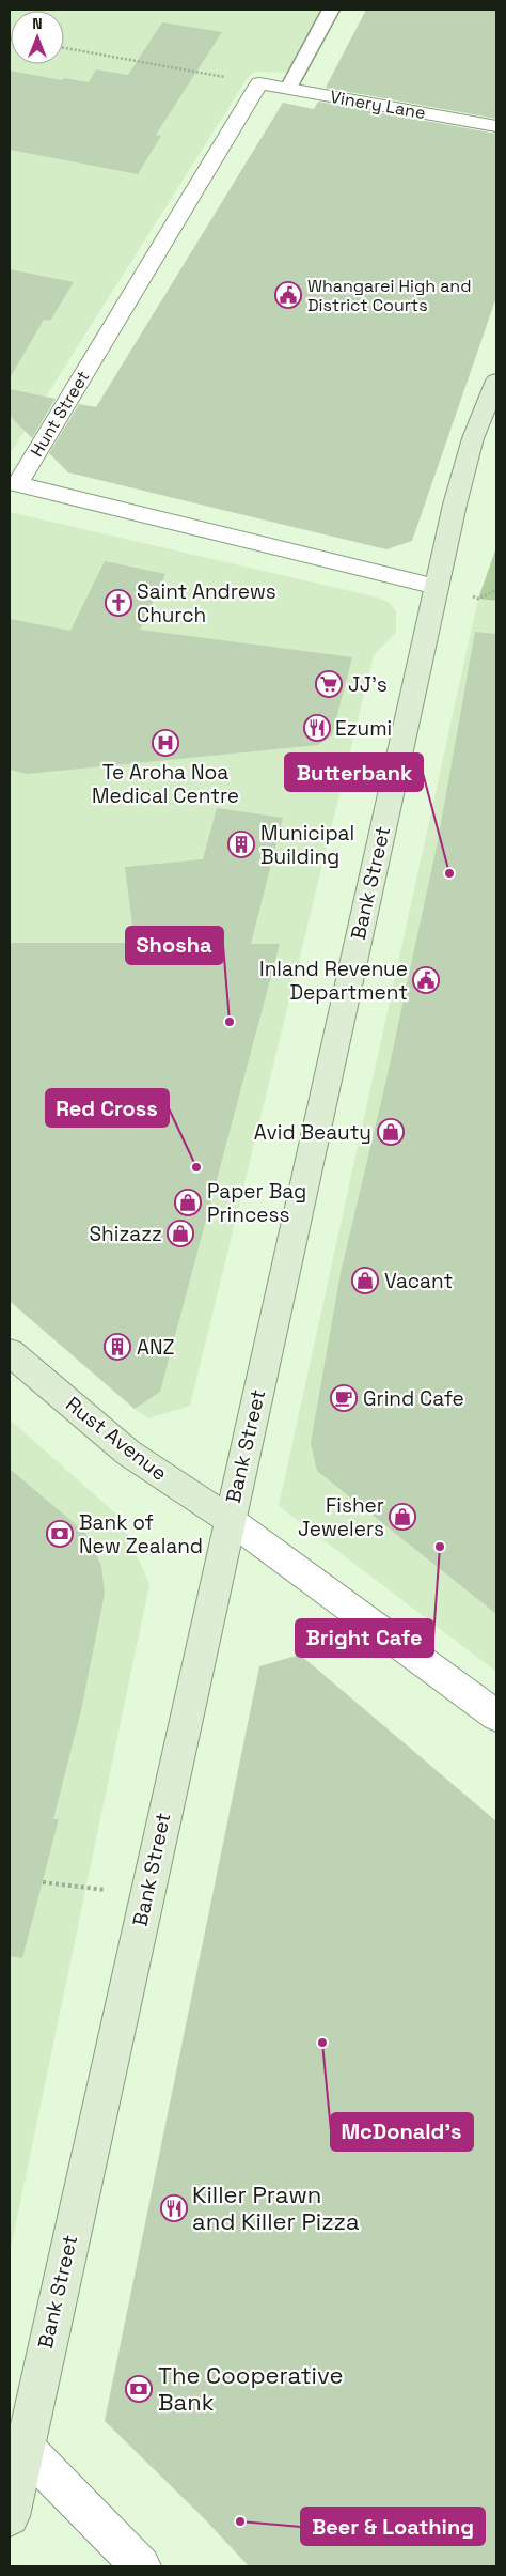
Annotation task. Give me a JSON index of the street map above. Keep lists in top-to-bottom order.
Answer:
{
  "streets": {
    "main road": ["Bank Street", "Rust Avenue"],
    "street": ["Vinery Lane", "Hunt Street"]
  },
  "crossings": [
    ["Vinery Lane", "Hunt Street"],
    ["Hunt Street", "Bank Street"],
    ["Bank Street", "Rust Avenue"]
  ],
  "places": {
    "public building": ["Whangarei High and District Courts", "Inland Revenue Department"],
    "church": ["Saint Andrews Church"],
    "supermarket": ["JJ's"],
    "restaurant": ["Ezumi", "Killer Prawn and Killer Pizza"],
    "hospital": ["Te Aroha Noa Medical Centre"],
    "building": ["Municipal Building", "ANZ"],
    "other": [
      "Butterbank",
      "Shosha",
      "Red Cross",
      "Bright Cafe",
      "McDonald's",
      "Beer & Loathing"
    ],
    "shop": [
      "Avid Beauty",
      "Paper Bag Princess",
      "Shizazz",
      "Vacant",
      "Fisher Jewelers"
    ],
    "cafe": ["Grind Cafe"],
    "bank": ["Bank of New Zealand", "The Cooperative Bank"]
  },
  "north": "top"
}
